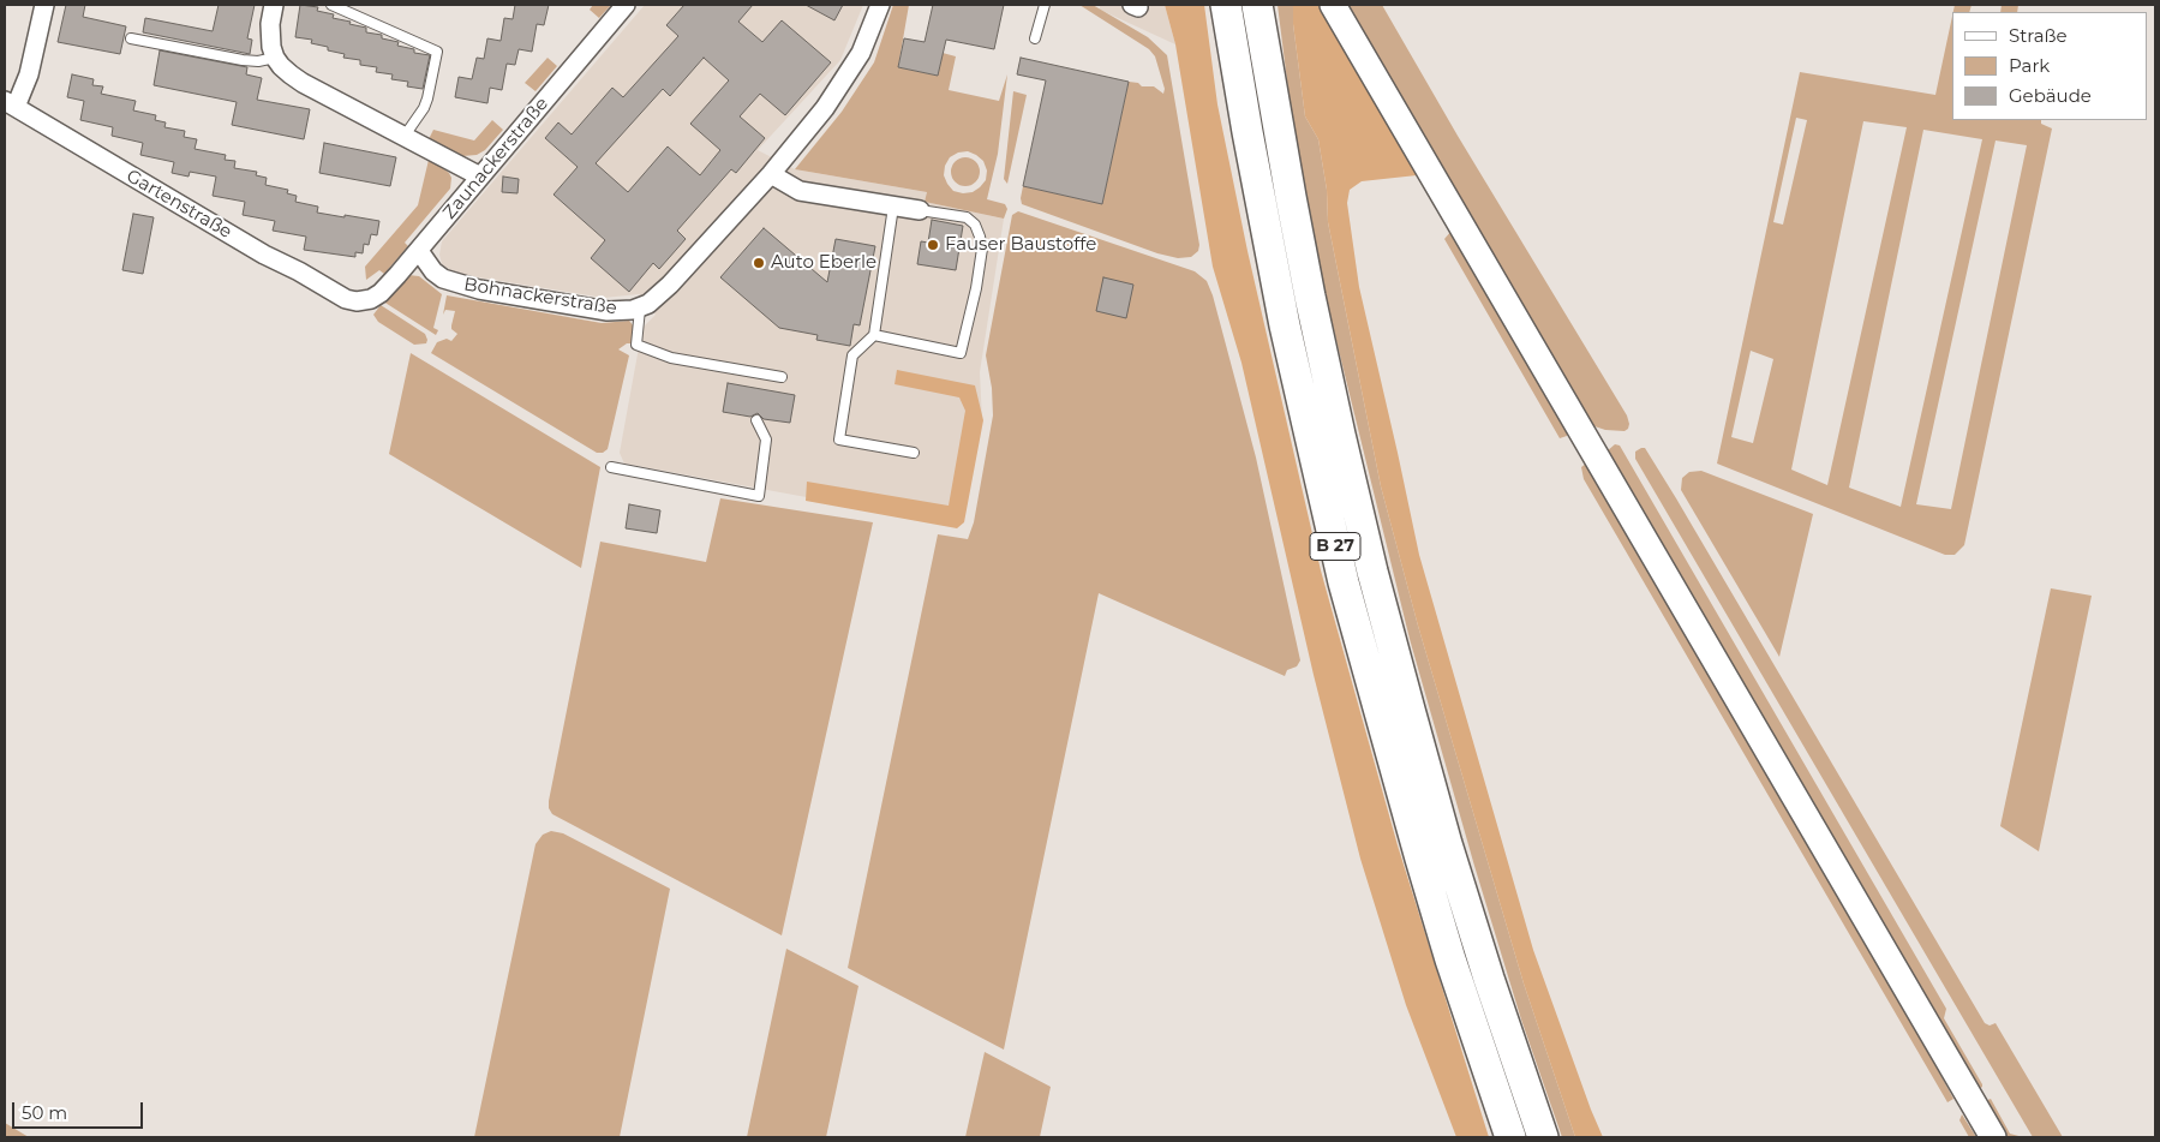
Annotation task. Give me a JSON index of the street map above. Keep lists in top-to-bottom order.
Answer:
{
  "streets": {
    "highway": ["B 27"],
    "street": ["Zaunackerstraße", "Gartenstraße", "Bohnackerstraße"]
  },
  "crossings": [
    ["Zaunackerstraße", "Gartenstraße"],
    ["Zaunackerstraße", "Bohnackerstraße"]
  ],
  "places": ["Fauser Baustoffe", "Auto Eberle"],
  "legend": ["Straße", "Park", "Gebäude"],
  "scale_bar": "50 m"
}
